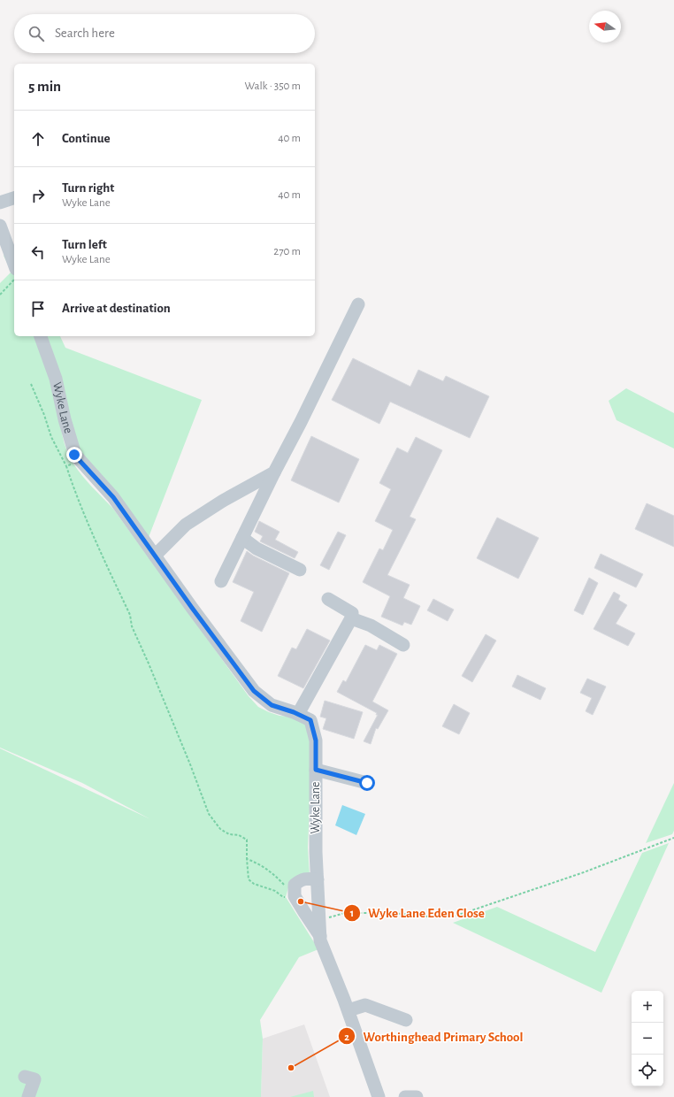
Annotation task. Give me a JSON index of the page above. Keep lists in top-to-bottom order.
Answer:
{
  "streets": {
    "street": ["Wyke Lane"]
  },
  "places": ["Wyke Lane Eden Close", "Worthinghead Primary School"],
  "north": "left",
  "page": {
    "search": "Search here",
    "heading": ["5 min", "Walk · 350 m"],
    "list": [
      ["Continue", "40 m"],
      ["Turn right", "Wyke Lane", "40 m"],
      ["Turn left", "Wyke Lane", "270 m"],
      "Arrive at destination"
    ],
    "map_buttons": ["+", "−"]
  }
}
